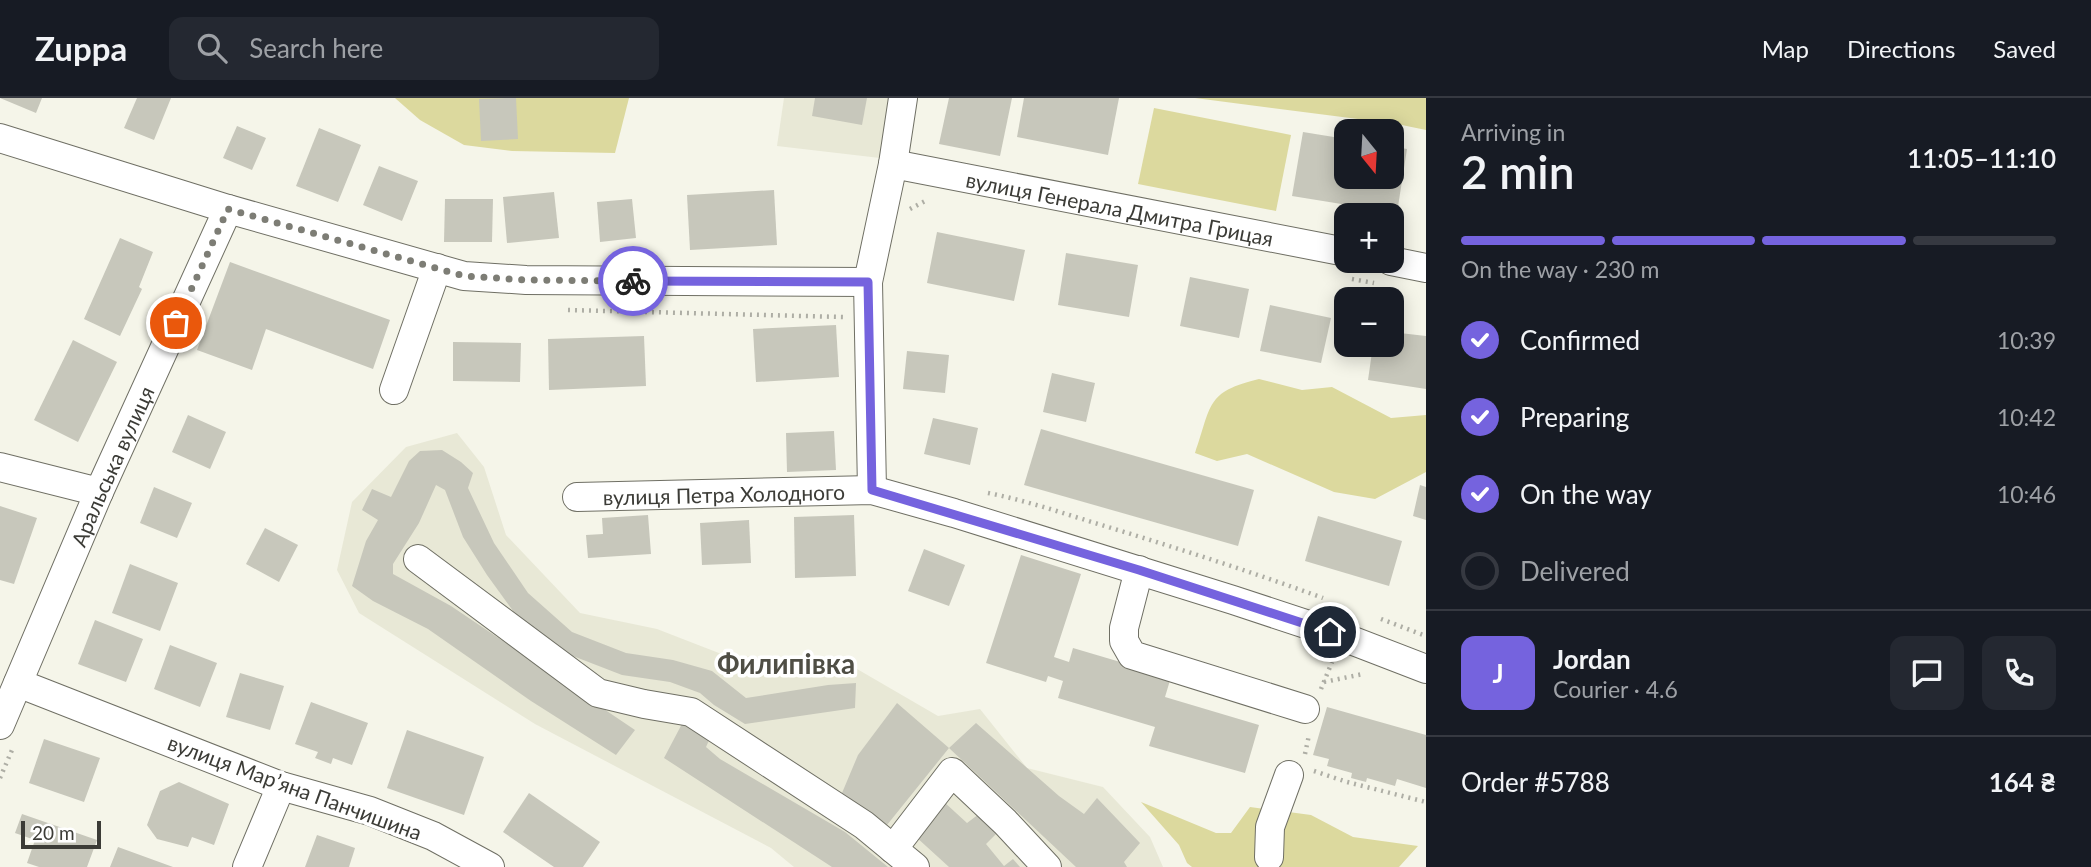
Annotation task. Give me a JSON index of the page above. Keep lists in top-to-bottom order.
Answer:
{
  "streets": {
    "street": [
      "вулиця Генерала Дмитра Грицая",
      "Аральська вулиця",
      "вулиця Петра Холодного",
      "вулиця Марʼяна Панчишина"
    ]
  },
  "crossings": [
    ["Аральська вулиця", "вулиця Марʼяна Панчишина"]
  ],
  "districts": ["Филипівка"],
  "scale_bar": "20 m",
  "north": "bottom",
  "page": {
    "header": "Zuppa",
    "search": "Search here",
    "nav": ["Map", "Directions", "Saved"],
    "heading": ["2 min", "Arriving in", "11:05–11:10"],
    "panel": [
      "Jordan",
      "Courier · 4.6",
      "Order #5788",
      "164 ₴"
    ],
    "map_buttons": ["+", "−"],
    "bar": "On the way · 230 m",
    "list": [
      ["Confirmed", "10:39"],
      ["Preparing", "10:42"],
      ["On the way", "10:46"],
      "Delivered"
    ],
    "round": "J",
    "scale": "20 m"
  }
}
